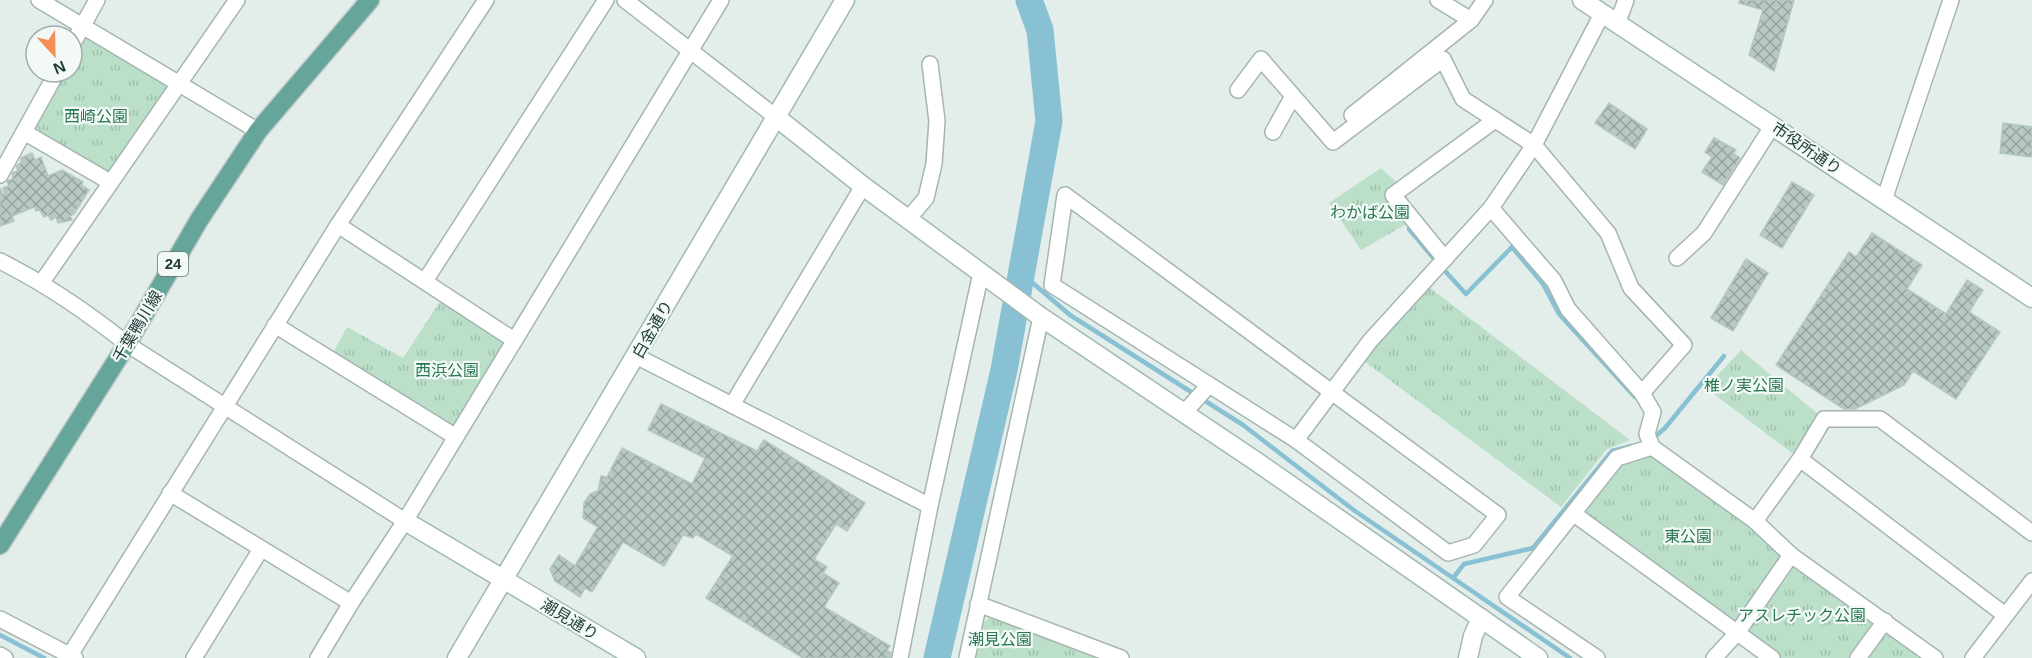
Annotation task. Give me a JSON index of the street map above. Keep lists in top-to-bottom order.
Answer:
{
  "streets": {
    "main road": ["24", "千葉鴨川線"],
    "street": ["市役所通り", "白金通り", "潮見通り"]
  },
  "crossings": [
    ["白金通り", "潮見通り"]
  ],
  "parks": [
    "西崎公園",
    "わかば公園",
    "西浜公園",
    "椎ノ実公園",
    "東公園",
    "アスレチック公園",
    "潮見公園"
  ],
  "north": "bottom"
}
